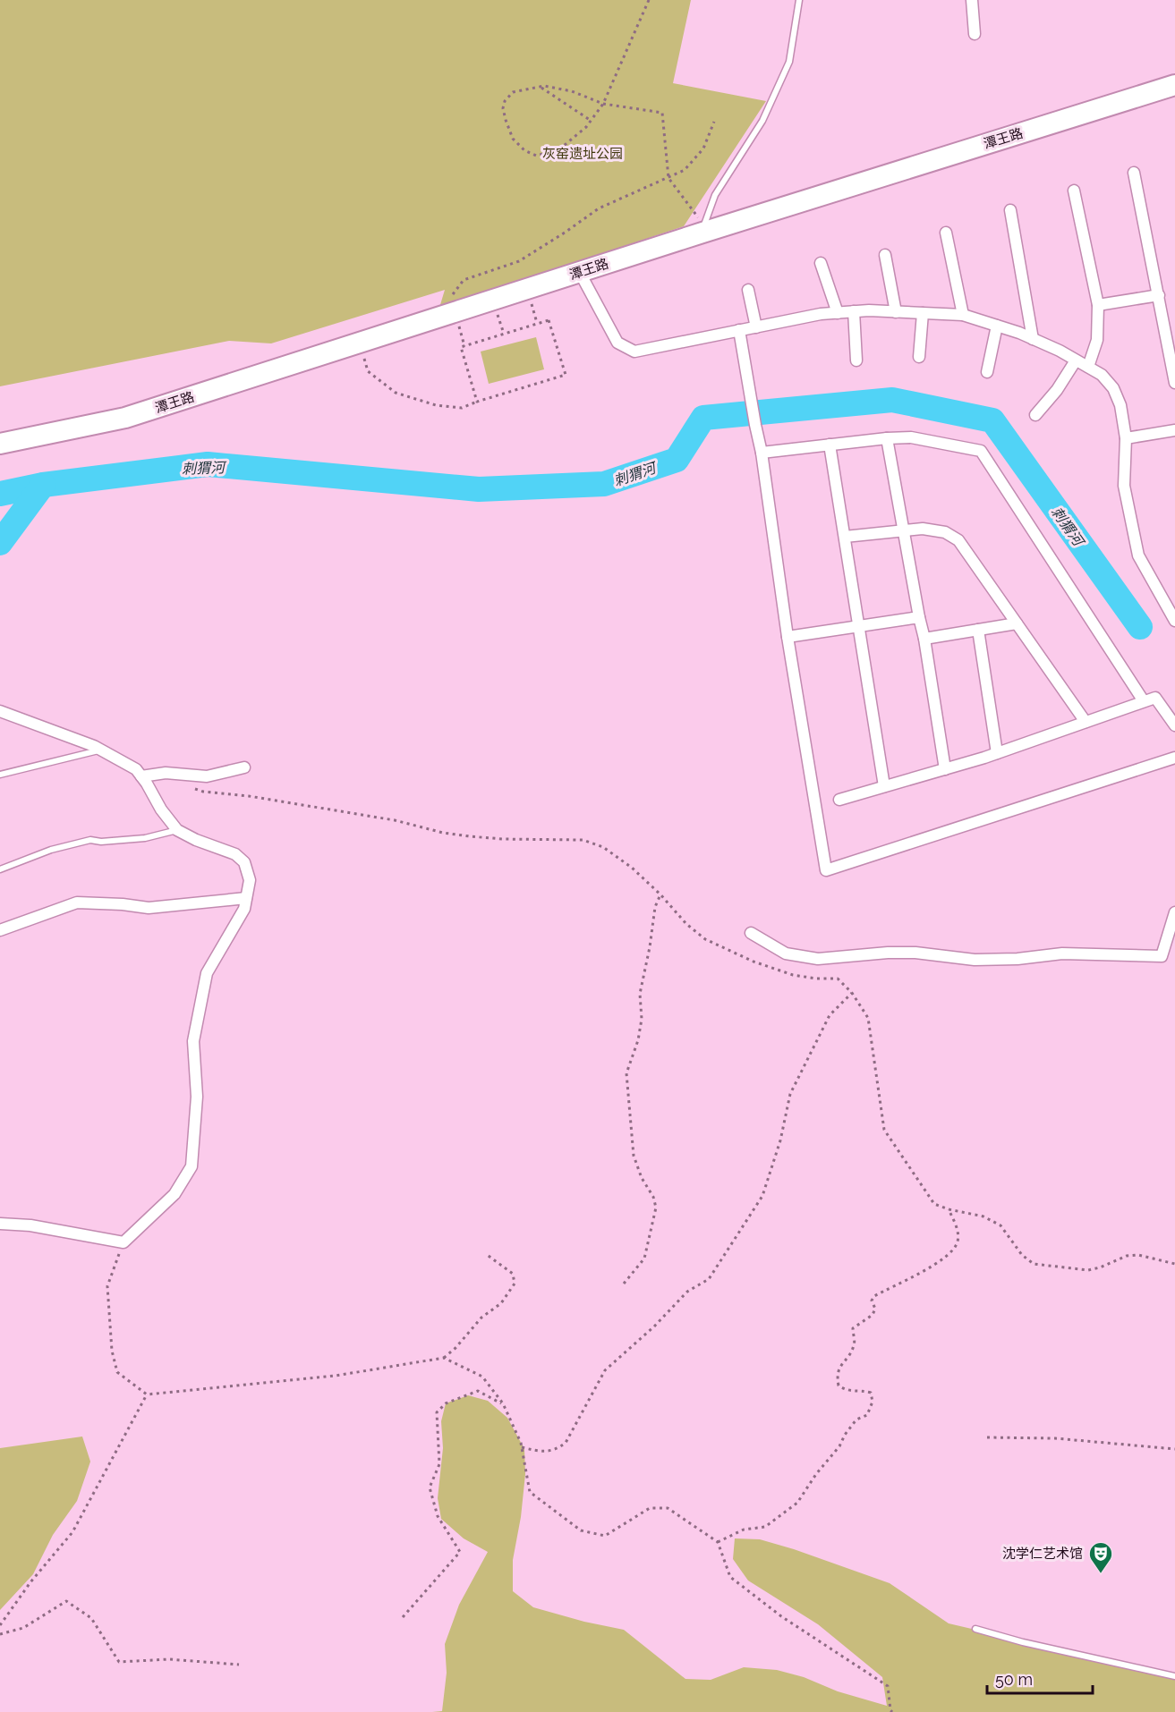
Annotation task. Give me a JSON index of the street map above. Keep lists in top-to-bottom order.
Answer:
{
  "streets": {
    "highway": ["潭王路"]
  },
  "water": ["刺猬河"],
  "parks": ["灰窑遗址公园"],
  "places": {
    "theatre": ["沈学仁艺术馆"]
  },
  "scale_bar": "50 m"
}
